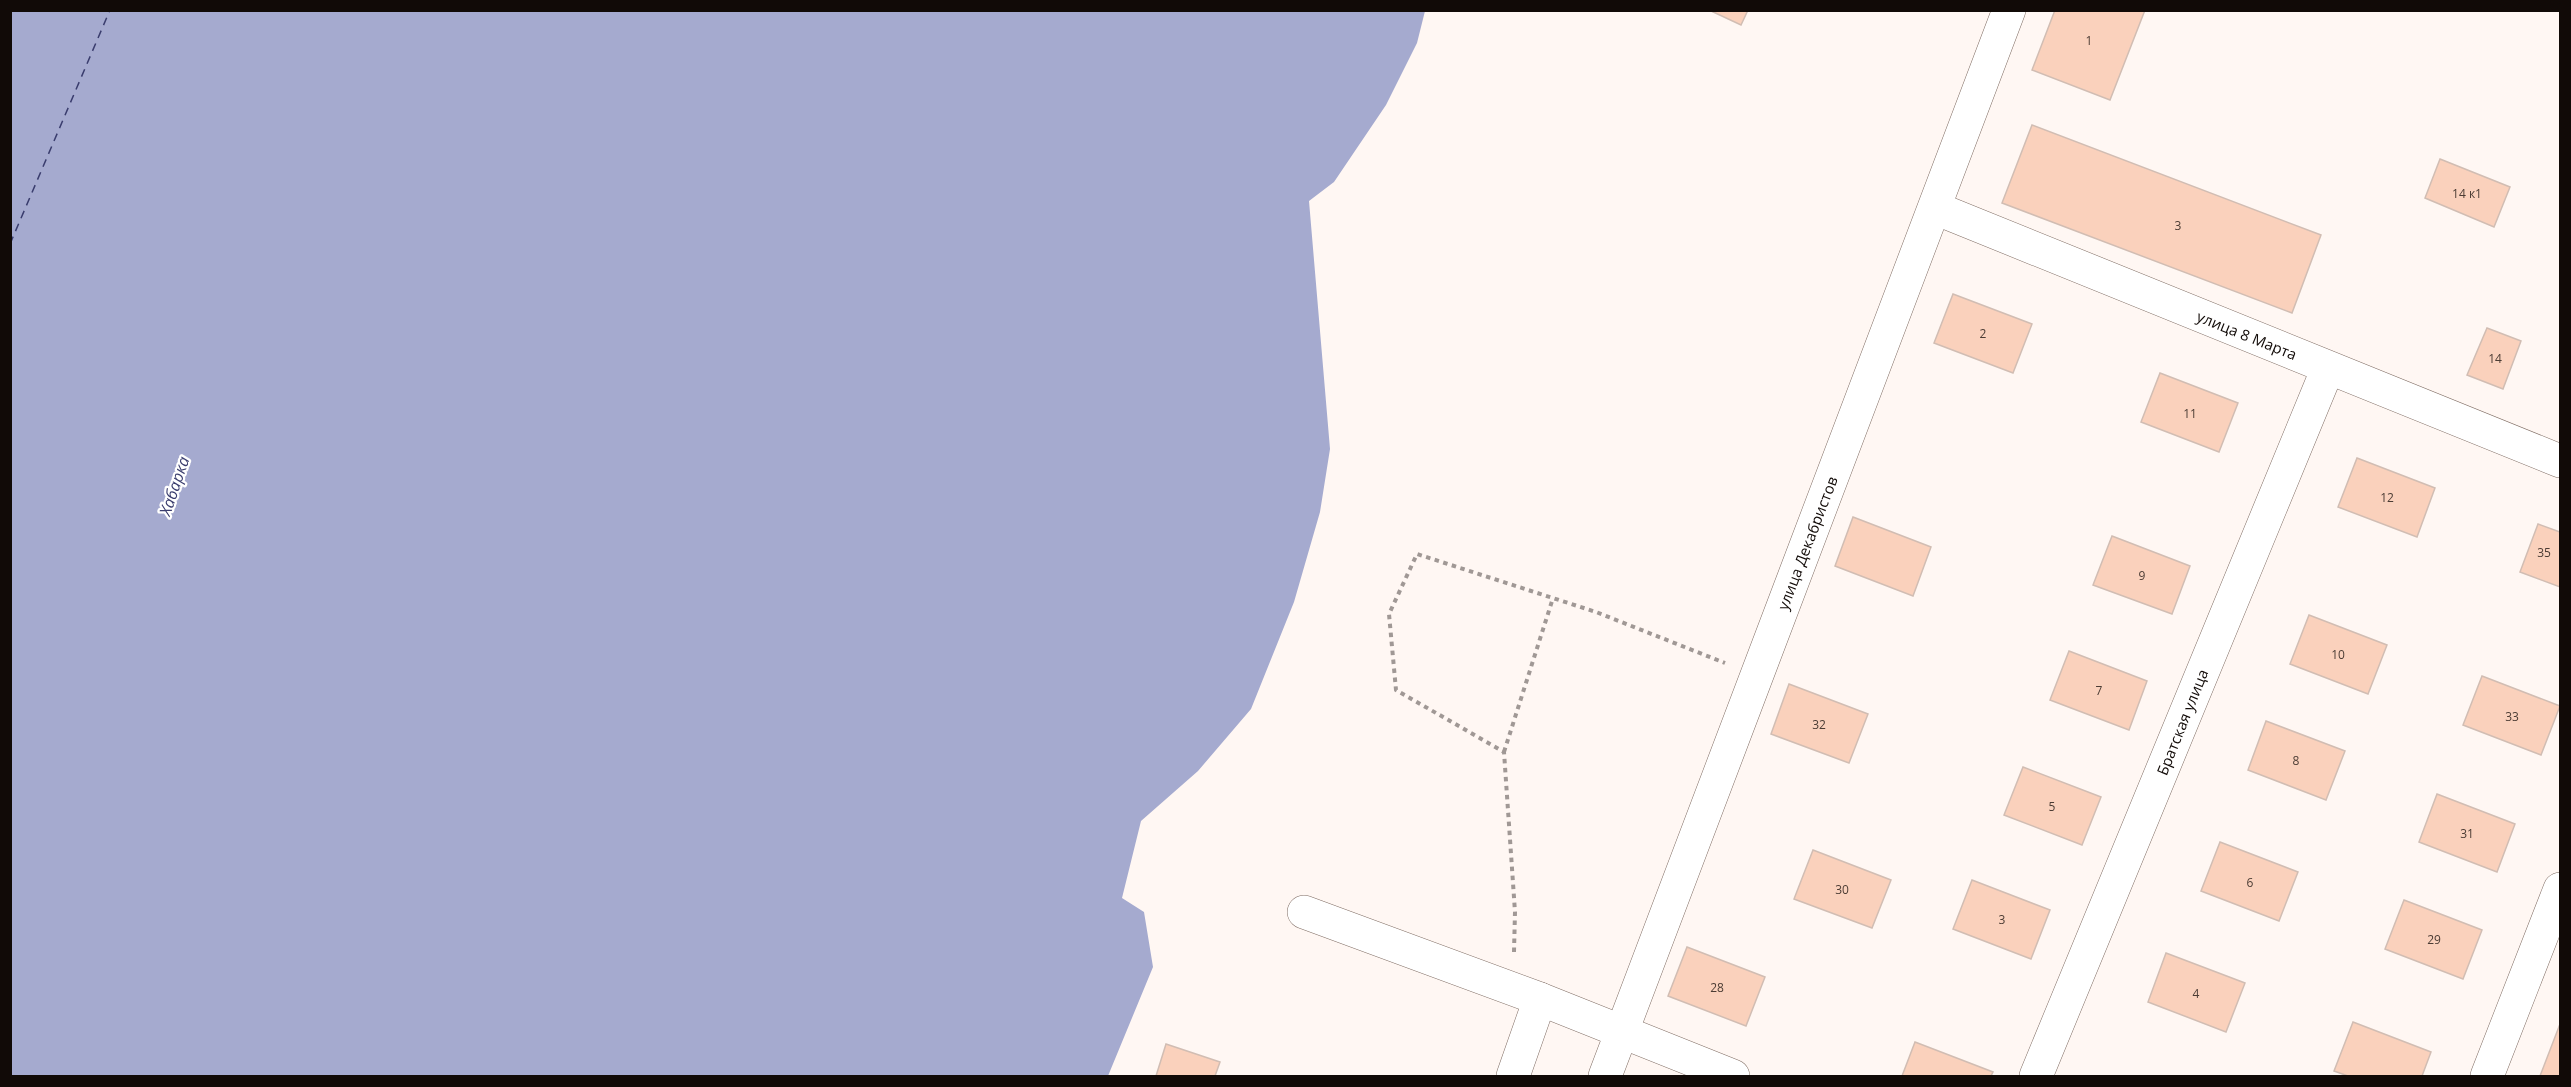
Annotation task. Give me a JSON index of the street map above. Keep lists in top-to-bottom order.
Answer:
{
  "streets": {
    "street": ["улица 8 Марта", "улица Декабристов", "Братская улица"]
  },
  "crossings": [
    ["улица 8 Марта", "улица Декабристов"],
    ["улица 8 Марта", "Братская улица"]
  ],
  "water": ["Хабарка"],
  "house_numbers": [
    "1",
    "14 к1",
    "3",
    "2",
    "14",
    "11",
    "12",
    "35",
    "9",
    "10",
    "7",
    "33",
    "32",
    "8",
    "5",
    "31",
    "6",
    "30",
    "3",
    "29",
    "28",
    "4"
  ]
}
